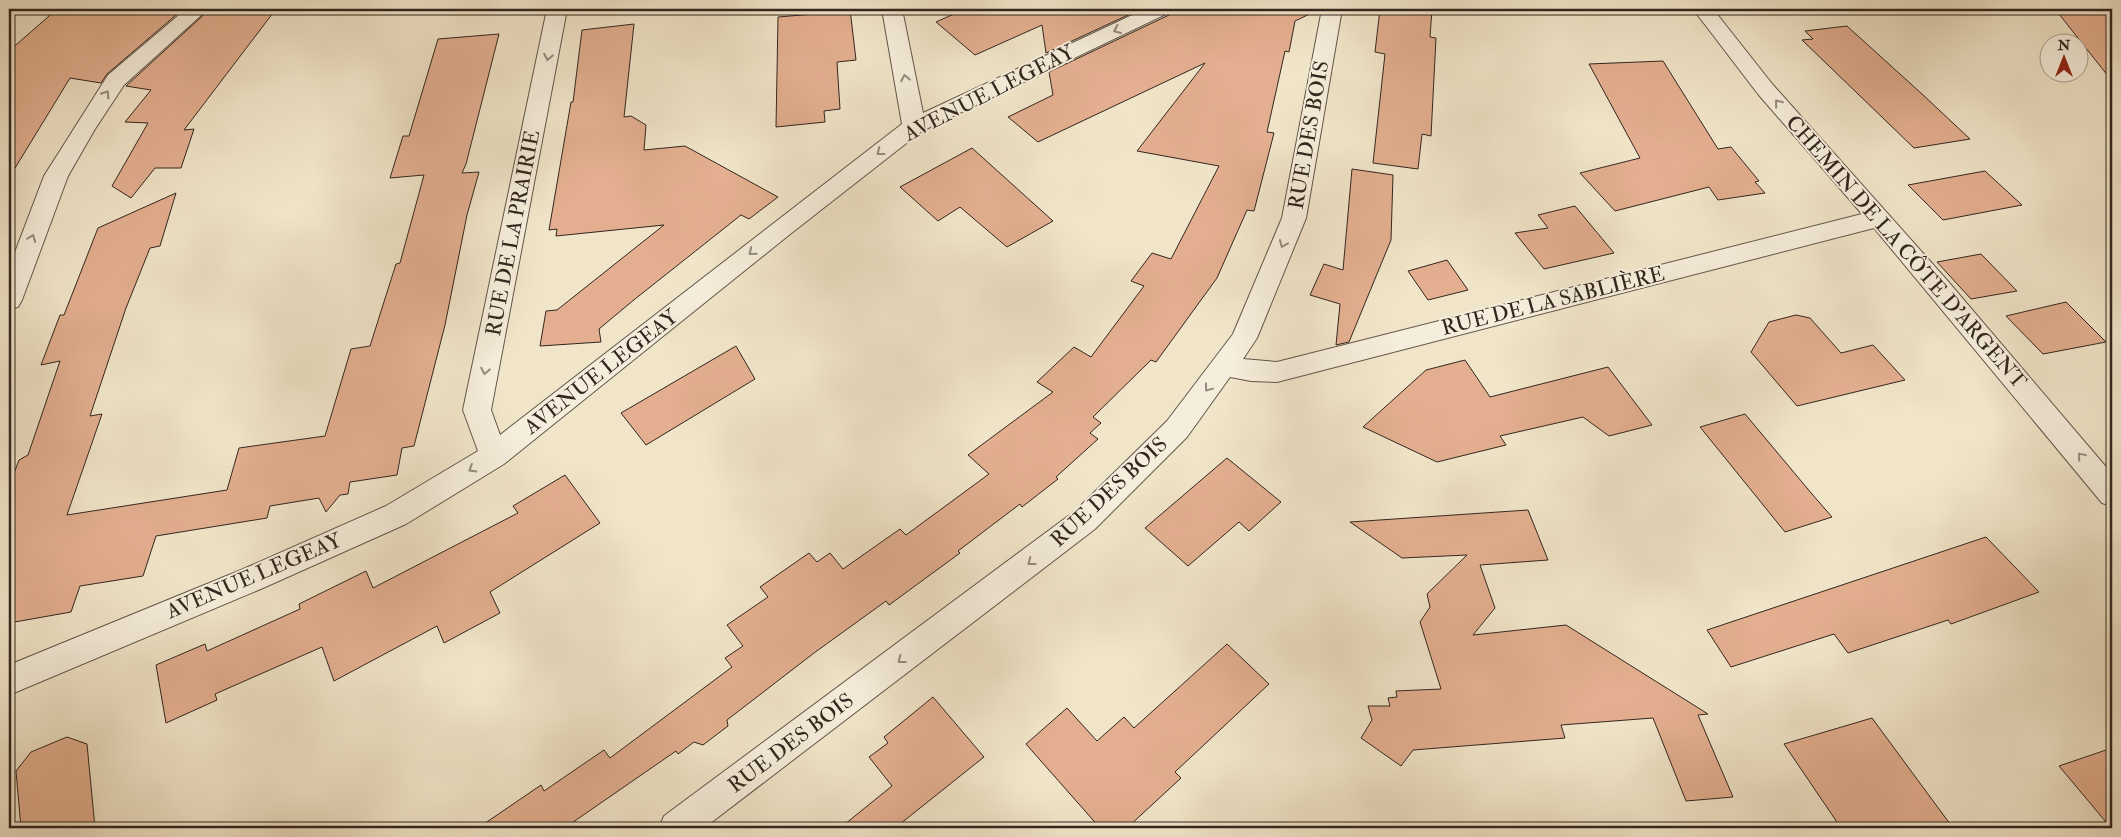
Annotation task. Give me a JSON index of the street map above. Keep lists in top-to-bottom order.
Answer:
{
  "streets": {
    "street": [
      "AVENUE LEGEAY",
      "RUE DES BOIS",
      "RUE DE LA PRAIRIE",
      "CHEMIN DE LA CÔTE D'ARGENT",
      "RUE DE LA SABLIÈRE"
    ]
  },
  "crossings": [
    ["AVENUE LEGEAY", "RUE DE LA PRAIRIE"],
    ["RUE DES BOIS", "RUE DE LA SABLIÈRE"],
    ["CHEMIN DE LA CÔTE D'ARGENT", "RUE DE LA SABLIÈRE"]
  ],
  "one_way": [
    "AVENUE LEGEAY",
    "RUE DES BOIS",
    "RUE DE LA PRAIRIE",
    "CHEMIN DE LA CÔTE D'ARGENT"
  ],
  "north": "top"
}
